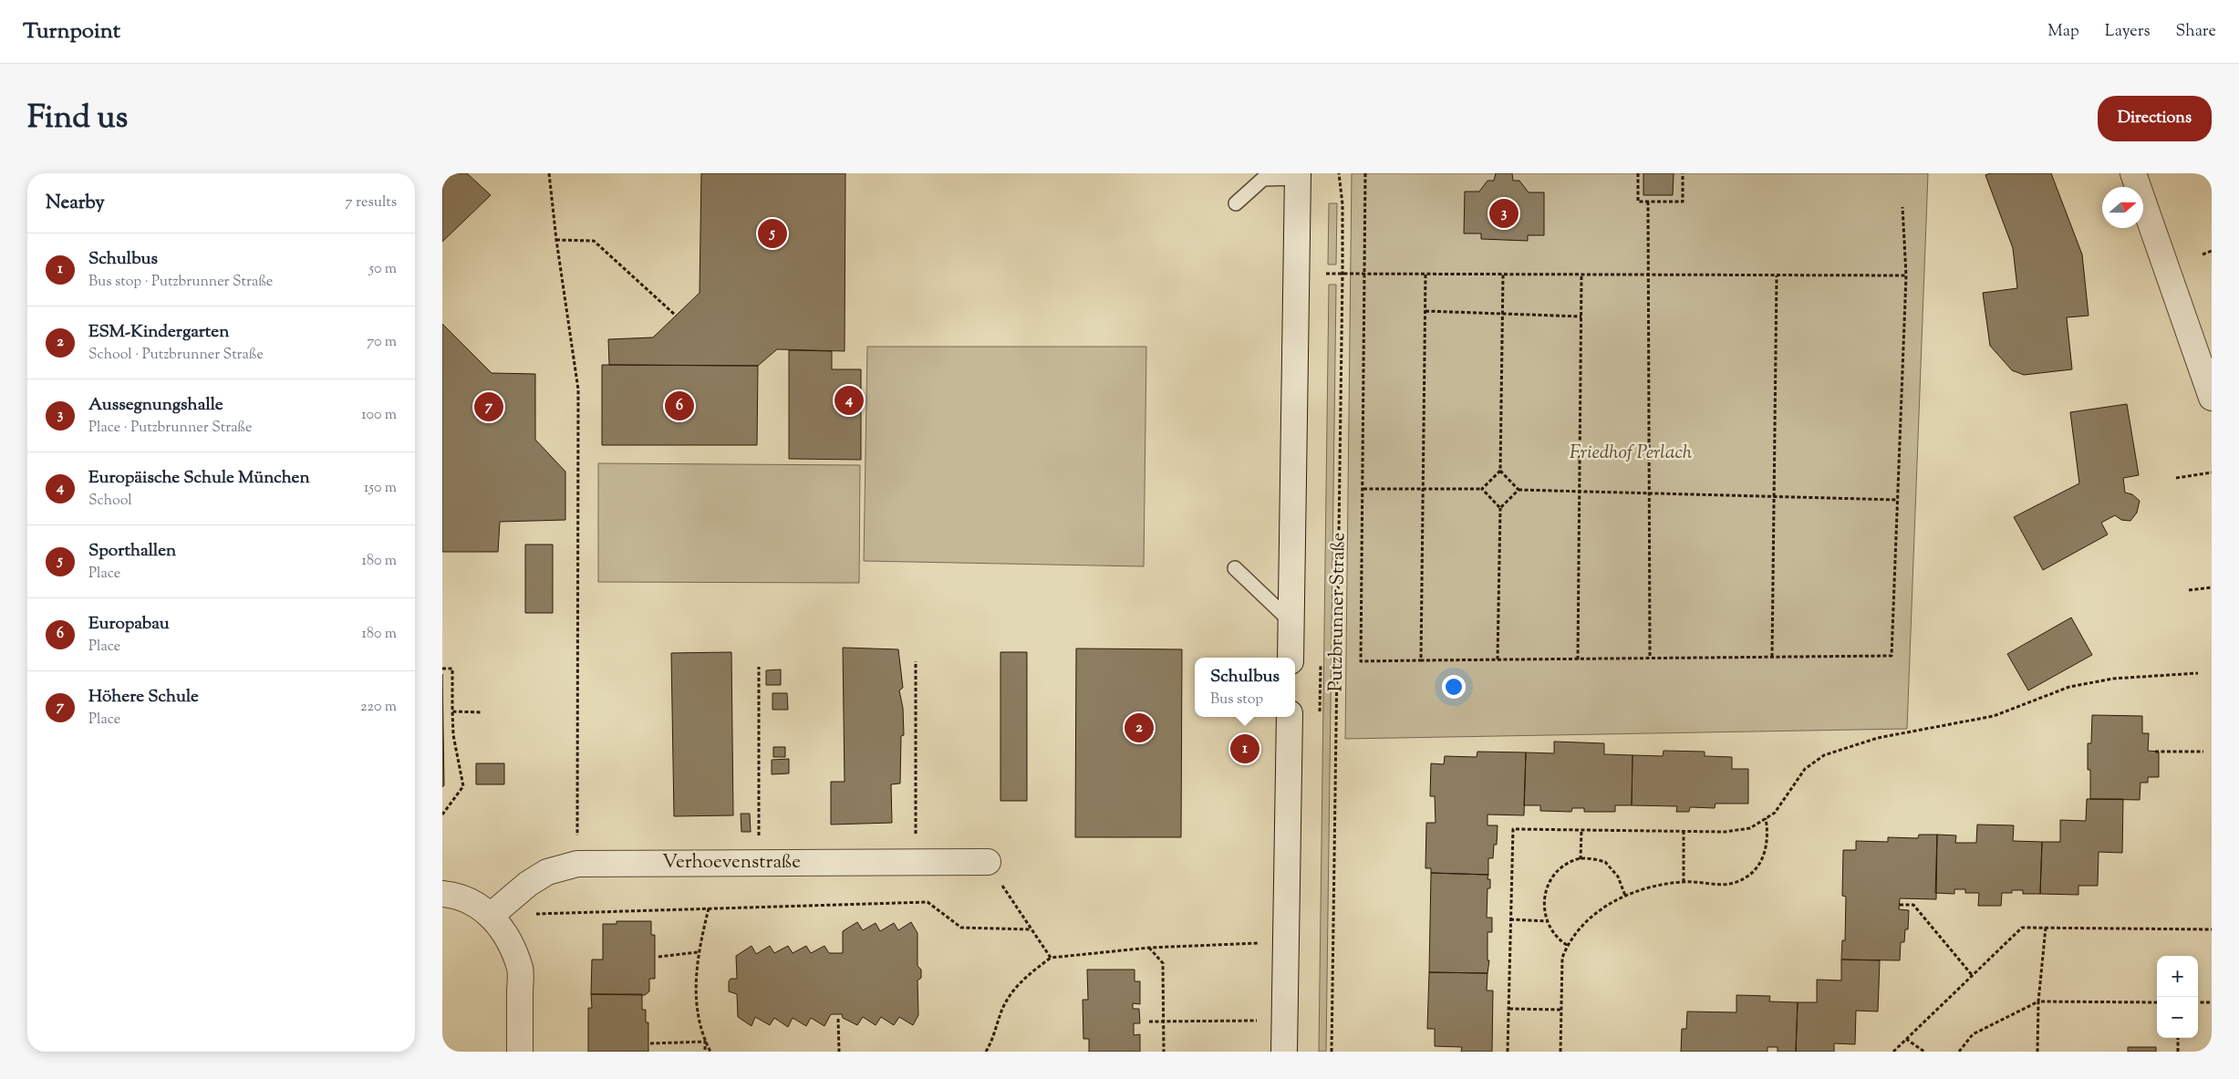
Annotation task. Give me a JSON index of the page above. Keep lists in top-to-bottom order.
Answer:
{
  "streets": {
    "street": ["Verhoevenstraße"],
    "path": ["Putzbrunner Straße"]
  },
  "parks": ["Friedhof Perlach"],
  "north": "right",
  "page": {
    "header": "Turnpoint",
    "nav": ["Map", "Layers", "Share"],
    "title": "Find us",
    "buttons": "Directions",
    "heading": ["Nearby", "7 results"],
    "pins": [
      "3",
      "5",
      "4",
      "6",
      "7",
      "2",
      "1"
    ],
    "list": [
      {
        "mark": "1",
        "name": "Schulbus",
        "note": "Bus stop · Putzbrunner Straße",
        "value": "50 m"
      },
      {
        "mark": "2",
        "name": "ESM-Kindergarten",
        "note": "School · Putzbrunner Straße",
        "value": "70 m"
      },
      {
        "mark": "3",
        "name": "Aussegnungshalle",
        "note": "Place · Putzbrunner Straße",
        "value": "100 m"
      },
      {
        "mark": "4",
        "name": "Europäische Schule München",
        "note": "School",
        "value": "150 m"
      },
      {
        "mark": "5",
        "name": "Sporthallen",
        "note": "Place",
        "value": "180 m"
      },
      {
        "mark": "6",
        "name": "Europabau",
        "note": "Place",
        "value": "180 m"
      },
      {
        "mark": "7",
        "name": "Höhere Schule",
        "note": "Place",
        "value": "220 m"
      }
    ],
    "popup": ["Schulbus", "Bus stop"],
    "map_buttons": ["+", "−"]
  }
}
